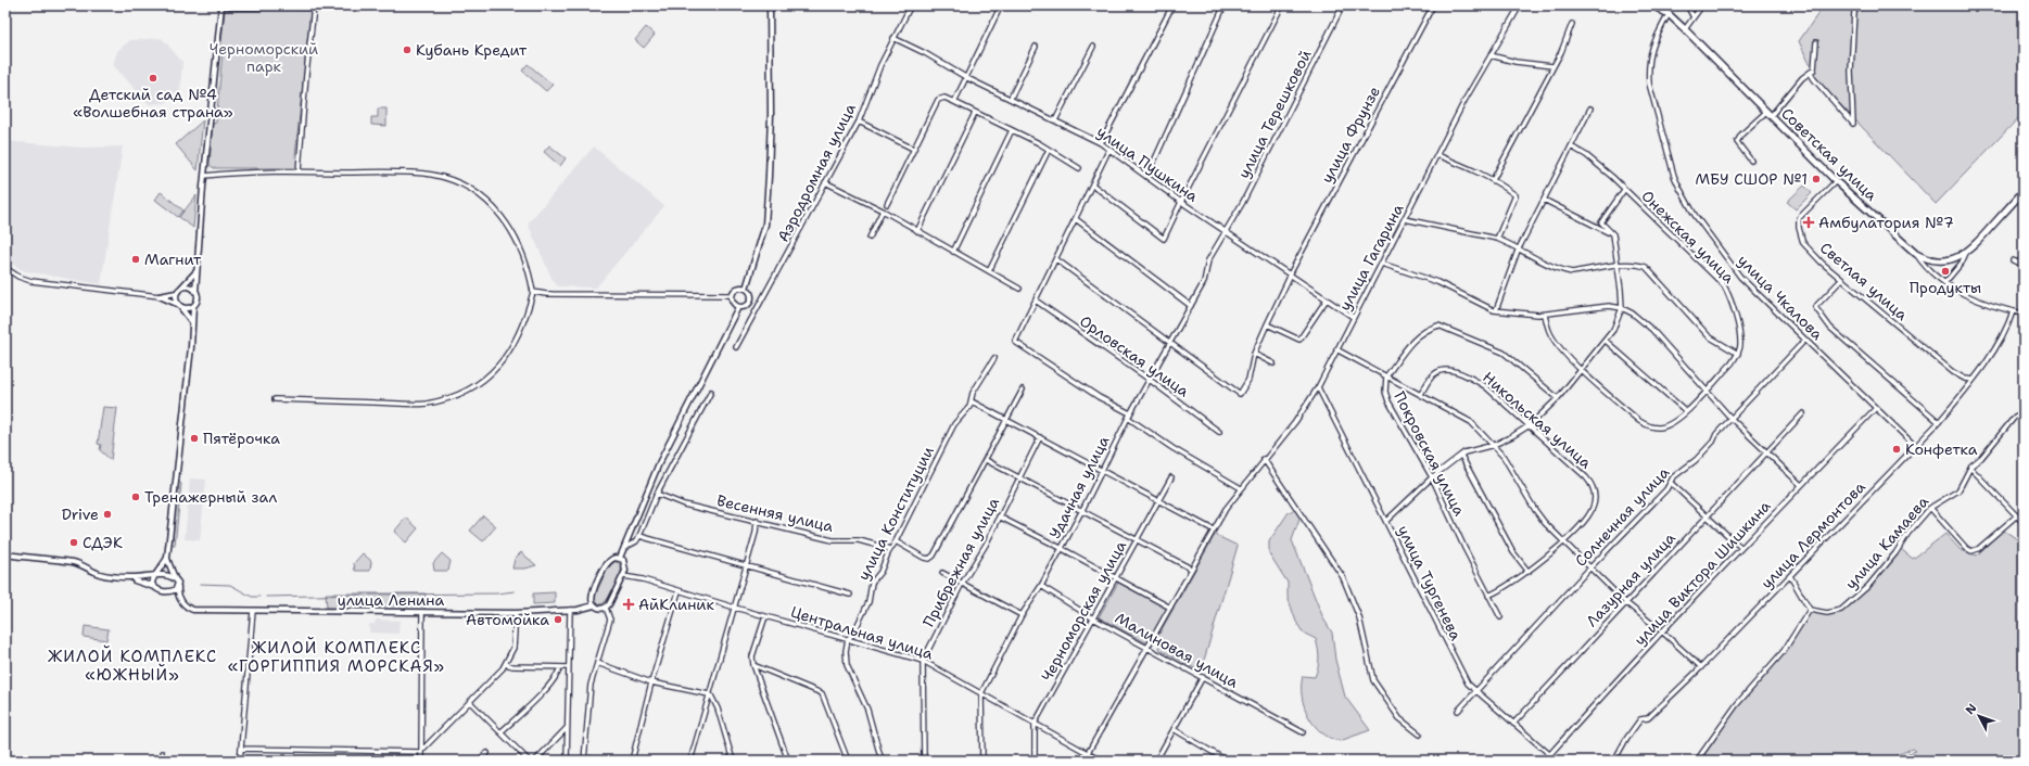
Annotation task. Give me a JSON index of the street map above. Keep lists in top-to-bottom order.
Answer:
{
  "streets": {
    "main road": ["Советская улица"],
    "street": [
      "улица Терешковой",
      "улица Фрунзе",
      "улица Пушкина",
      "Аэродромная улица",
      "Онежская улица",
      "улица Гагарина",
      "Светлая улица",
      "улица Чкалова",
      "Орловская улица",
      "Никольская улица",
      "Покровская улица",
      "Удачная улица",
      "Весенняя улица",
      "улица Конституции",
      "Солнечная улица",
      "улица Лермонтова",
      "улица Камаева",
      "Прибрежная улица",
      "улица Виктора Шишкина",
      "Лазурная улица",
      "улица Тургенева",
      "улица Ленина",
      "Черноморская улица",
      "Центральная улица",
      "Малиновая улица"
    ]
  },
  "crossings": [
    ["улица Терешковой", "улица Пушкина"],
    ["улица Терешковой", "Удачная улица"],
    ["улица Фрунзе", "улица Пушкина"],
    ["улица Фрунзе", "Удачная улица"],
    ["Советская улица", "Светлая улица"],
    ["Советская улица", "улица Чкалова"],
    ["Советская улица", "улица Лермонтова"],
    ["улица Пушкина", "Аэродромная улица"],
    ["улица Пушкина", "улица Гагарина"],
    ["улица Пушкина", "Удачная улица"],
    ["улица Гагарина", "улица Тургенева"],
    ["улица Гагарина", "Центральная улица"],
    ["улица Гагарина", "Малиновая улица"],
    ["Светлая улица", "улица Лермонтова"],
    ["улица Чкалова", "Солнечная улица"],
    ["улица Чкалова", "улица Лермонтова"],
    ["улица Чкалова", "улица Виктора Шишкина"],
    ["Орловская улица", "Удачная улица"],
    ["Никольская улица", "Покровская улица"],
    ["Удачная улица", "Центральная улица"],
    ["Удачная улица", "Малиновая улица"],
    ["Весенняя улица", "улица Конституции"],
    ["улица Конституции", "Центральная улица"],
    ["Солнечная улица", "улица Тургенева"],
    ["Прибрежная улица", "Центральная улица"],
    ["улица Виктора Шишкина", "улица Тургенева"],
    ["Лазурная улица", "улица Тургенева"],
    ["Черноморская улица", "Центральная улица"],
    ["Черноморская улица", "Малиновая улица"]
  ],
  "districts": ["ЖИЛОЙ КОМПЛЕКС «ГОРГИППИЯ МОРСКАЯ»", "ЖИЛОЙ КОМПЛЕКС «ЮЖНЫЙ»"],
  "parks": ["Черноморский парк"],
  "places": {
    "other": [
      "Кубань Кредит",
      "Детский сад №4 «Волшебная страна»",
      "МБУ СШОР №1",
      "Магнит",
      "Продукты",
      "Пятёрочка",
      "Конфетка",
      "Тренажерный зал",
      "Drive",
      "СДЭК",
      "Автомойка"
    ],
    "health": ["Амбулатория №7", "АйКлиник"]
  },
  "north": "top left"
}
